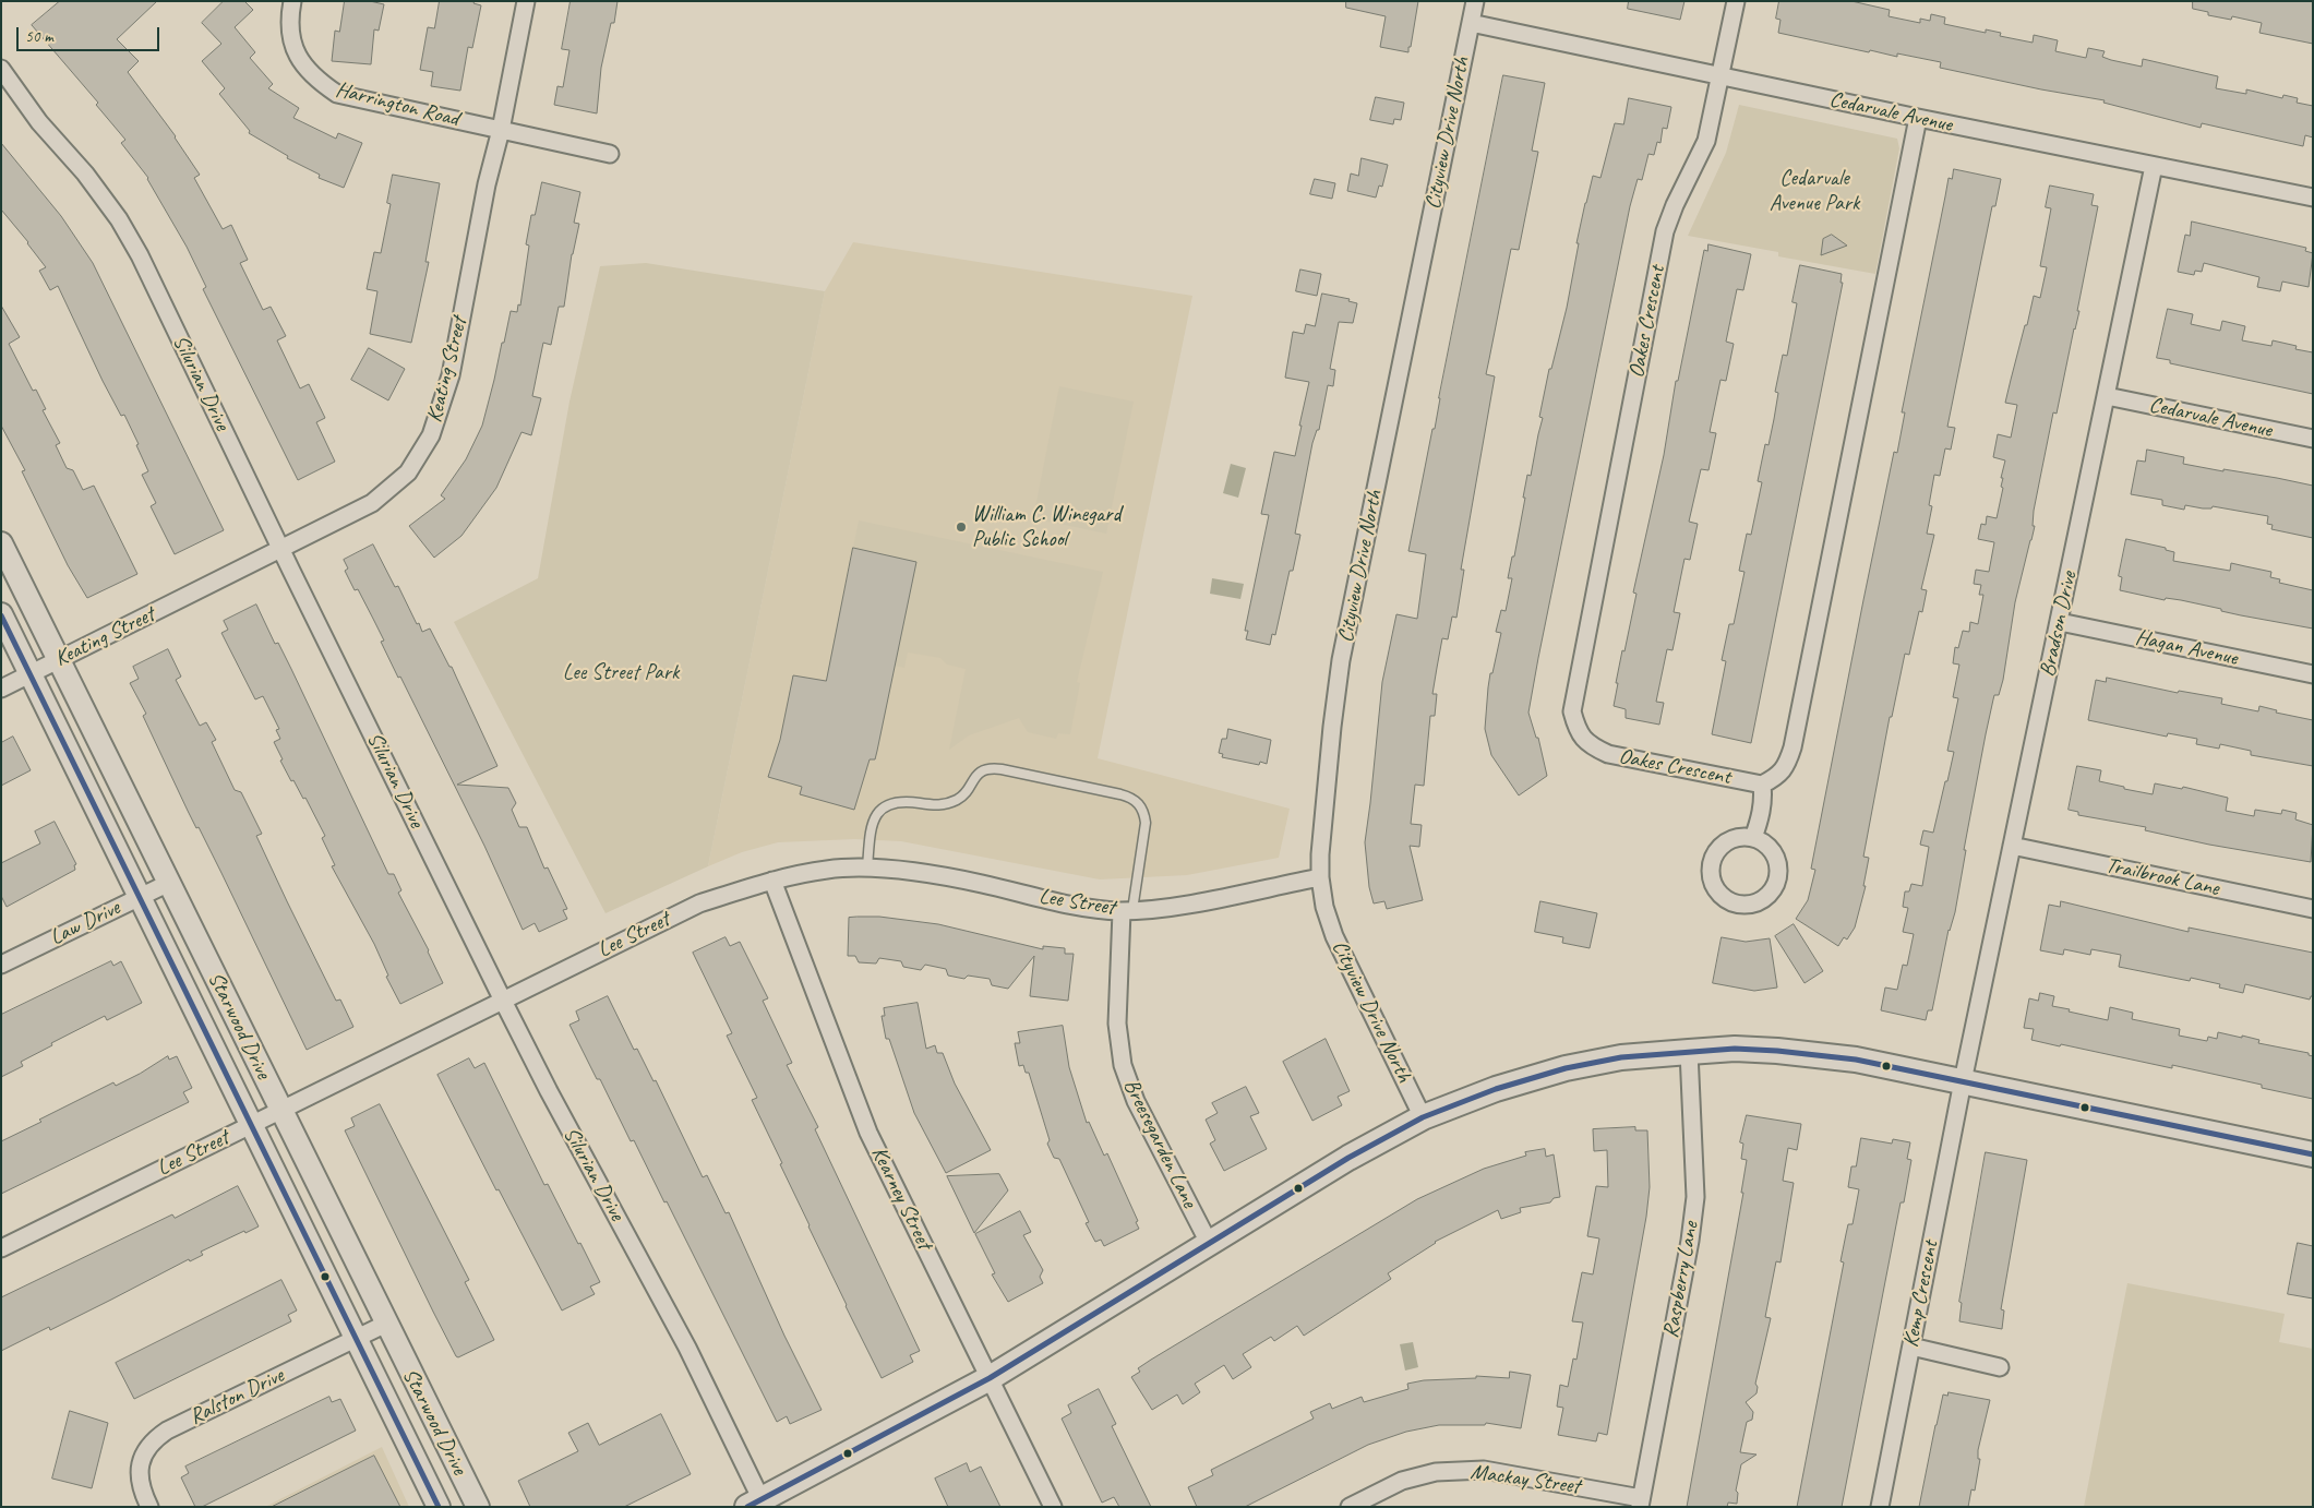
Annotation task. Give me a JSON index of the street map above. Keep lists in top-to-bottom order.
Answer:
{
  "streets": {
    "street": [
      "Harrington Road",
      "Cedarvale Avenue",
      "Cityview Drive North",
      "Oakes Crescent",
      "Keating Street",
      "Silurian Drive",
      "Bradson Drive",
      "Hagan Avenue",
      "Trailbrook Lane",
      "Lee Street",
      "Law Drive",
      "Starwood Drive",
      "Breesegarden Lane",
      "Kearney Street",
      "Raspberry Lane",
      "Kemp Crescent",
      "Ralston Drive",
      "Mackay Street"
    ]
  },
  "crossings": [
    ["Harrington Road", "Keating Street"],
    ["Cedarvale Avenue", "Cityview Drive North"],
    ["Cedarvale Avenue", "Oakes Crescent"],
    ["Cedarvale Avenue", "Bradson Drive"],
    ["Cityview Drive North", "Lee Street"],
    ["Keating Street", "Silurian Drive"],
    ["Keating Street", "Starwood Drive"],
    ["Silurian Drive", "Lee Street"],
    ["Bradson Drive", "Hagan Avenue"],
    ["Bradson Drive", "Trailbrook Lane"],
    ["Bradson Drive", "Kemp Crescent"],
    ["Lee Street", "Starwood Drive"],
    ["Lee Street", "Breesegarden Lane"],
    ["Lee Street", "Kearney Street"],
    ["Law Drive", "Starwood Drive"],
    ["Starwood Drive", "Ralston Drive"],
    ["Raspberry Lane", "Mackay Street"]
  ],
  "parks": ["Cedarvale Avenue Park", "Lee Street Park"],
  "places": ["William C. Winegard Public School"],
  "scale_bar": "50 m"
}
